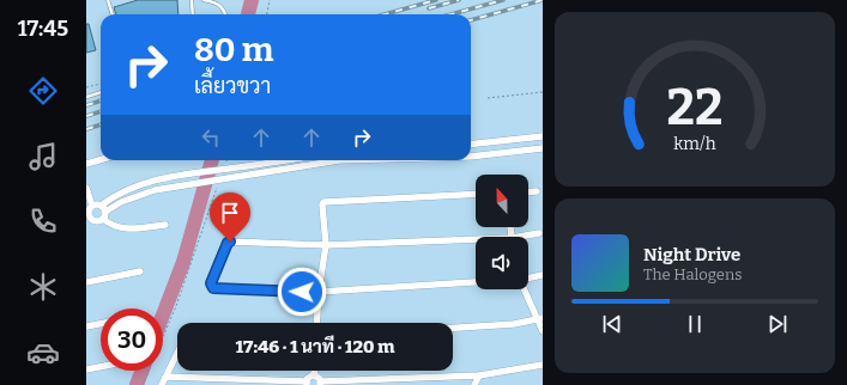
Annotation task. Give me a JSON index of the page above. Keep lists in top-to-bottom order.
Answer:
{
  "north": "top",
  "page": {
    "tabs": "17:45",
    "turn": ["80 m", "เลี้ยวขวา"],
    "song": ["Night Drive", "The Halogens"],
    "limit": "30",
    "trip": "17:46 · 1 นาที · 120 m",
    "gauge": ["22", "km/h"]
  }
}
